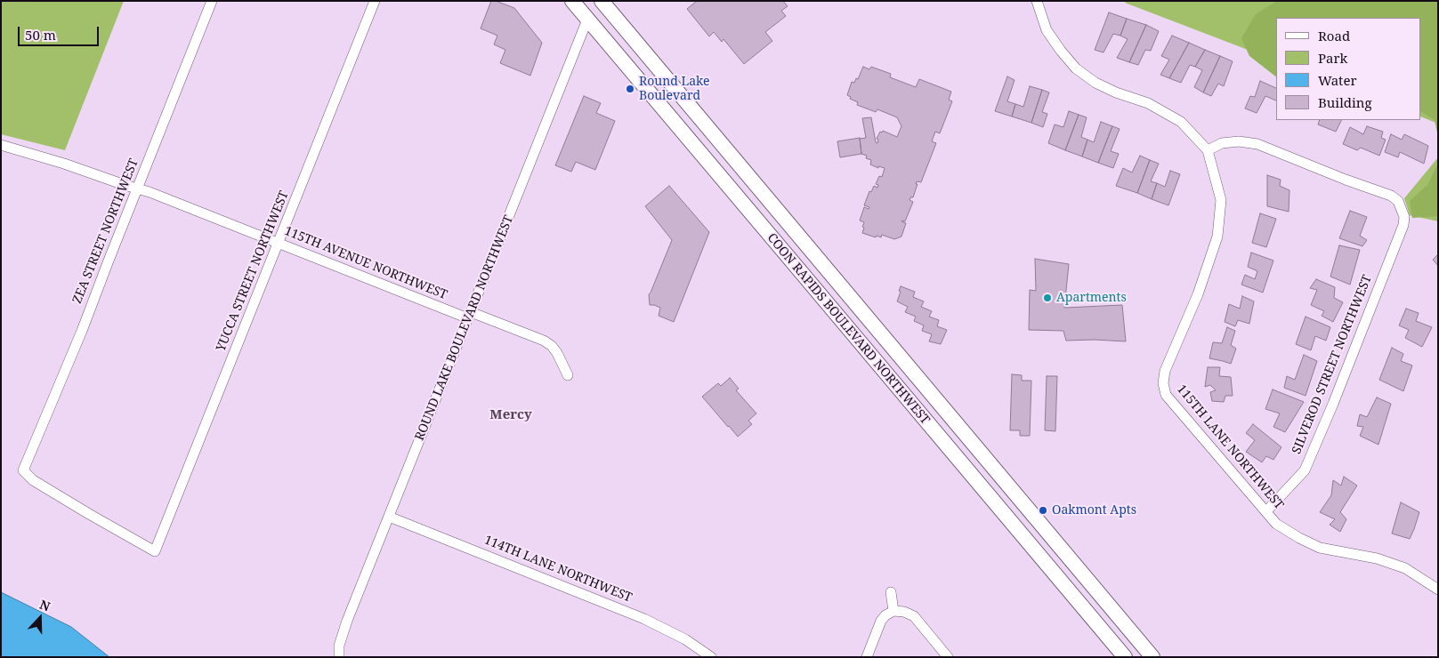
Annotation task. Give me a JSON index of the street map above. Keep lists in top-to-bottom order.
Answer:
{
  "streets": {
    "main road": ["ROUND LAKE BOULEVARD NORTHWEST", "COON RAPIDS BOULEVARD NORTHWEST"],
    "street": [
      "ZEA STREET NORTHWEST",
      "115TH AVENUE NORTHWEST",
      "YUCCA STREET NORTHWEST",
      "SILVEROD STREET NORTHWEST",
      "115TH LANE NORTHWEST",
      "114TH LANE NORTHWEST"
    ]
  },
  "crossings": [
    ["ZEA STREET NORTHWEST", "115TH AVENUE NORTHWEST"],
    ["ZEA STREET NORTHWEST", "YUCCA STREET NORTHWEST"],
    ["115TH AVENUE NORTHWEST", "YUCCA STREET NORTHWEST"],
    ["115TH AVENUE NORTHWEST", "ROUND LAKE BOULEVARD NORTHWEST"],
    ["ROUND LAKE BOULEVARD NORTHWEST", "COON RAPIDS BOULEVARD NORTHWEST"],
    ["ROUND LAKE BOULEVARD NORTHWEST", "114TH LANE NORTHWEST"],
    ["SILVEROD STREET NORTHWEST", "115TH LANE NORTHWEST"]
  ],
  "districts": ["Mercy"],
  "places": ["Round Lake Boulevard", "Apartments", "Oakmont Apts"],
  "legend": [
    "Road",
    "Park",
    "Water",
    "Building"
  ],
  "scale_bar": "50 m",
  "north": "top"
}
